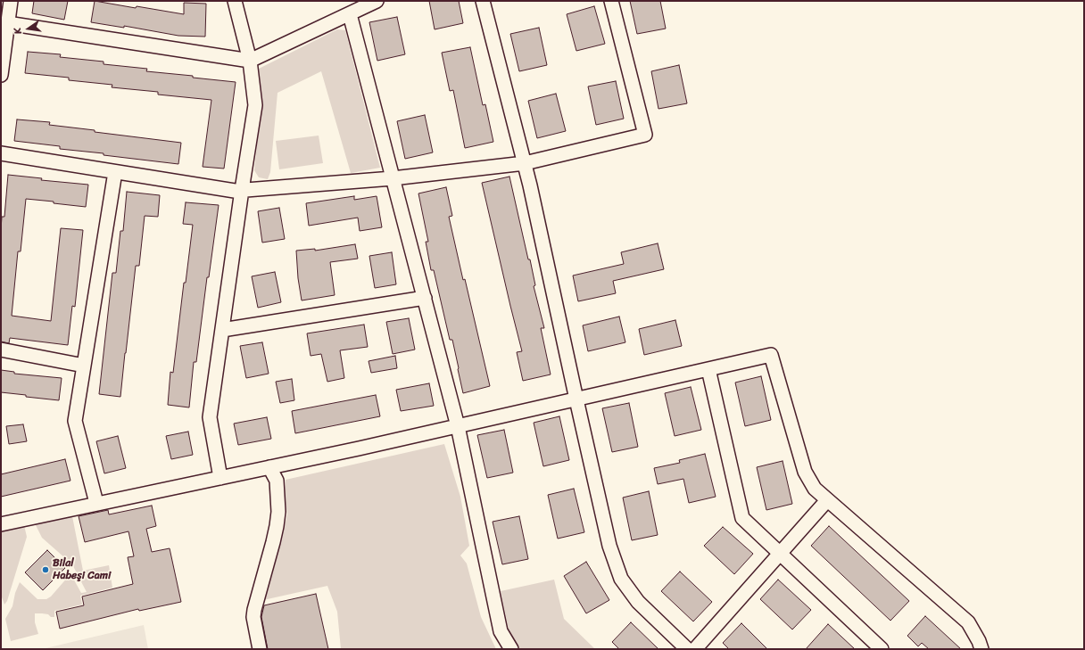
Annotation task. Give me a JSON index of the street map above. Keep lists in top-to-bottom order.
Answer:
{
  "places": ["Bilal Habeşi Cami"],
  "north": "left"
}
